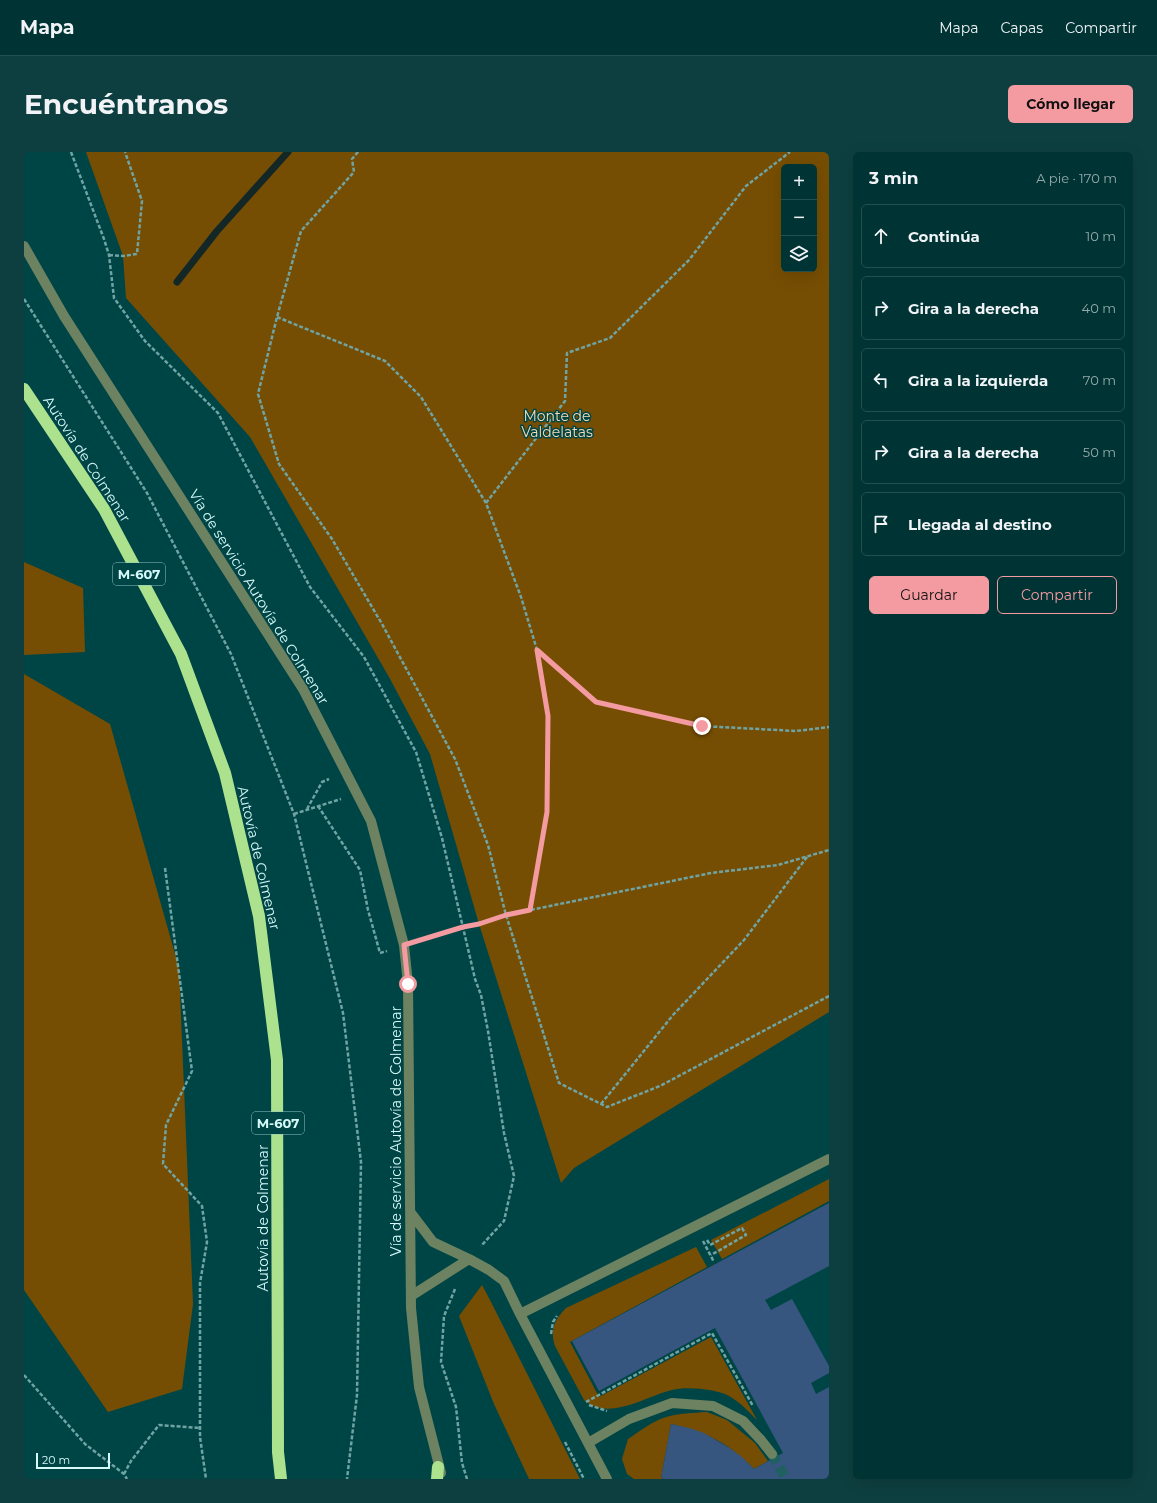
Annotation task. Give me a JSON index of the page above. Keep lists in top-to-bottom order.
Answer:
{
  "streets": {
    "highway": ["Autovía de Colmenar", "M-607"],
    "street": ["Vía de servicio Autovía de Colmenar"]
  },
  "parks": ["Monte de Valdelatas"],
  "scale_bar": "20 m",
  "page": {
    "header": "Mapa",
    "nav": ["Mapa", "Capas", "Compartir"],
    "buttons": [
      "Cómo llegar",
      ["Guardar", "Compartir"]
    ],
    "title": "Encuéntranos",
    "heading": ["3 min", "A pie · 170 m"],
    "map_buttons": ["+", "−"],
    "list": [
      ["Continúa", "10 m"],
      ["Gira a la derecha", "40 m"],
      ["Gira a la izquierda", "70 m"],
      ["Gira a la derecha", "50 m"],
      "Llegada al destino"
    ],
    "scale": "20 m"
  }
}
